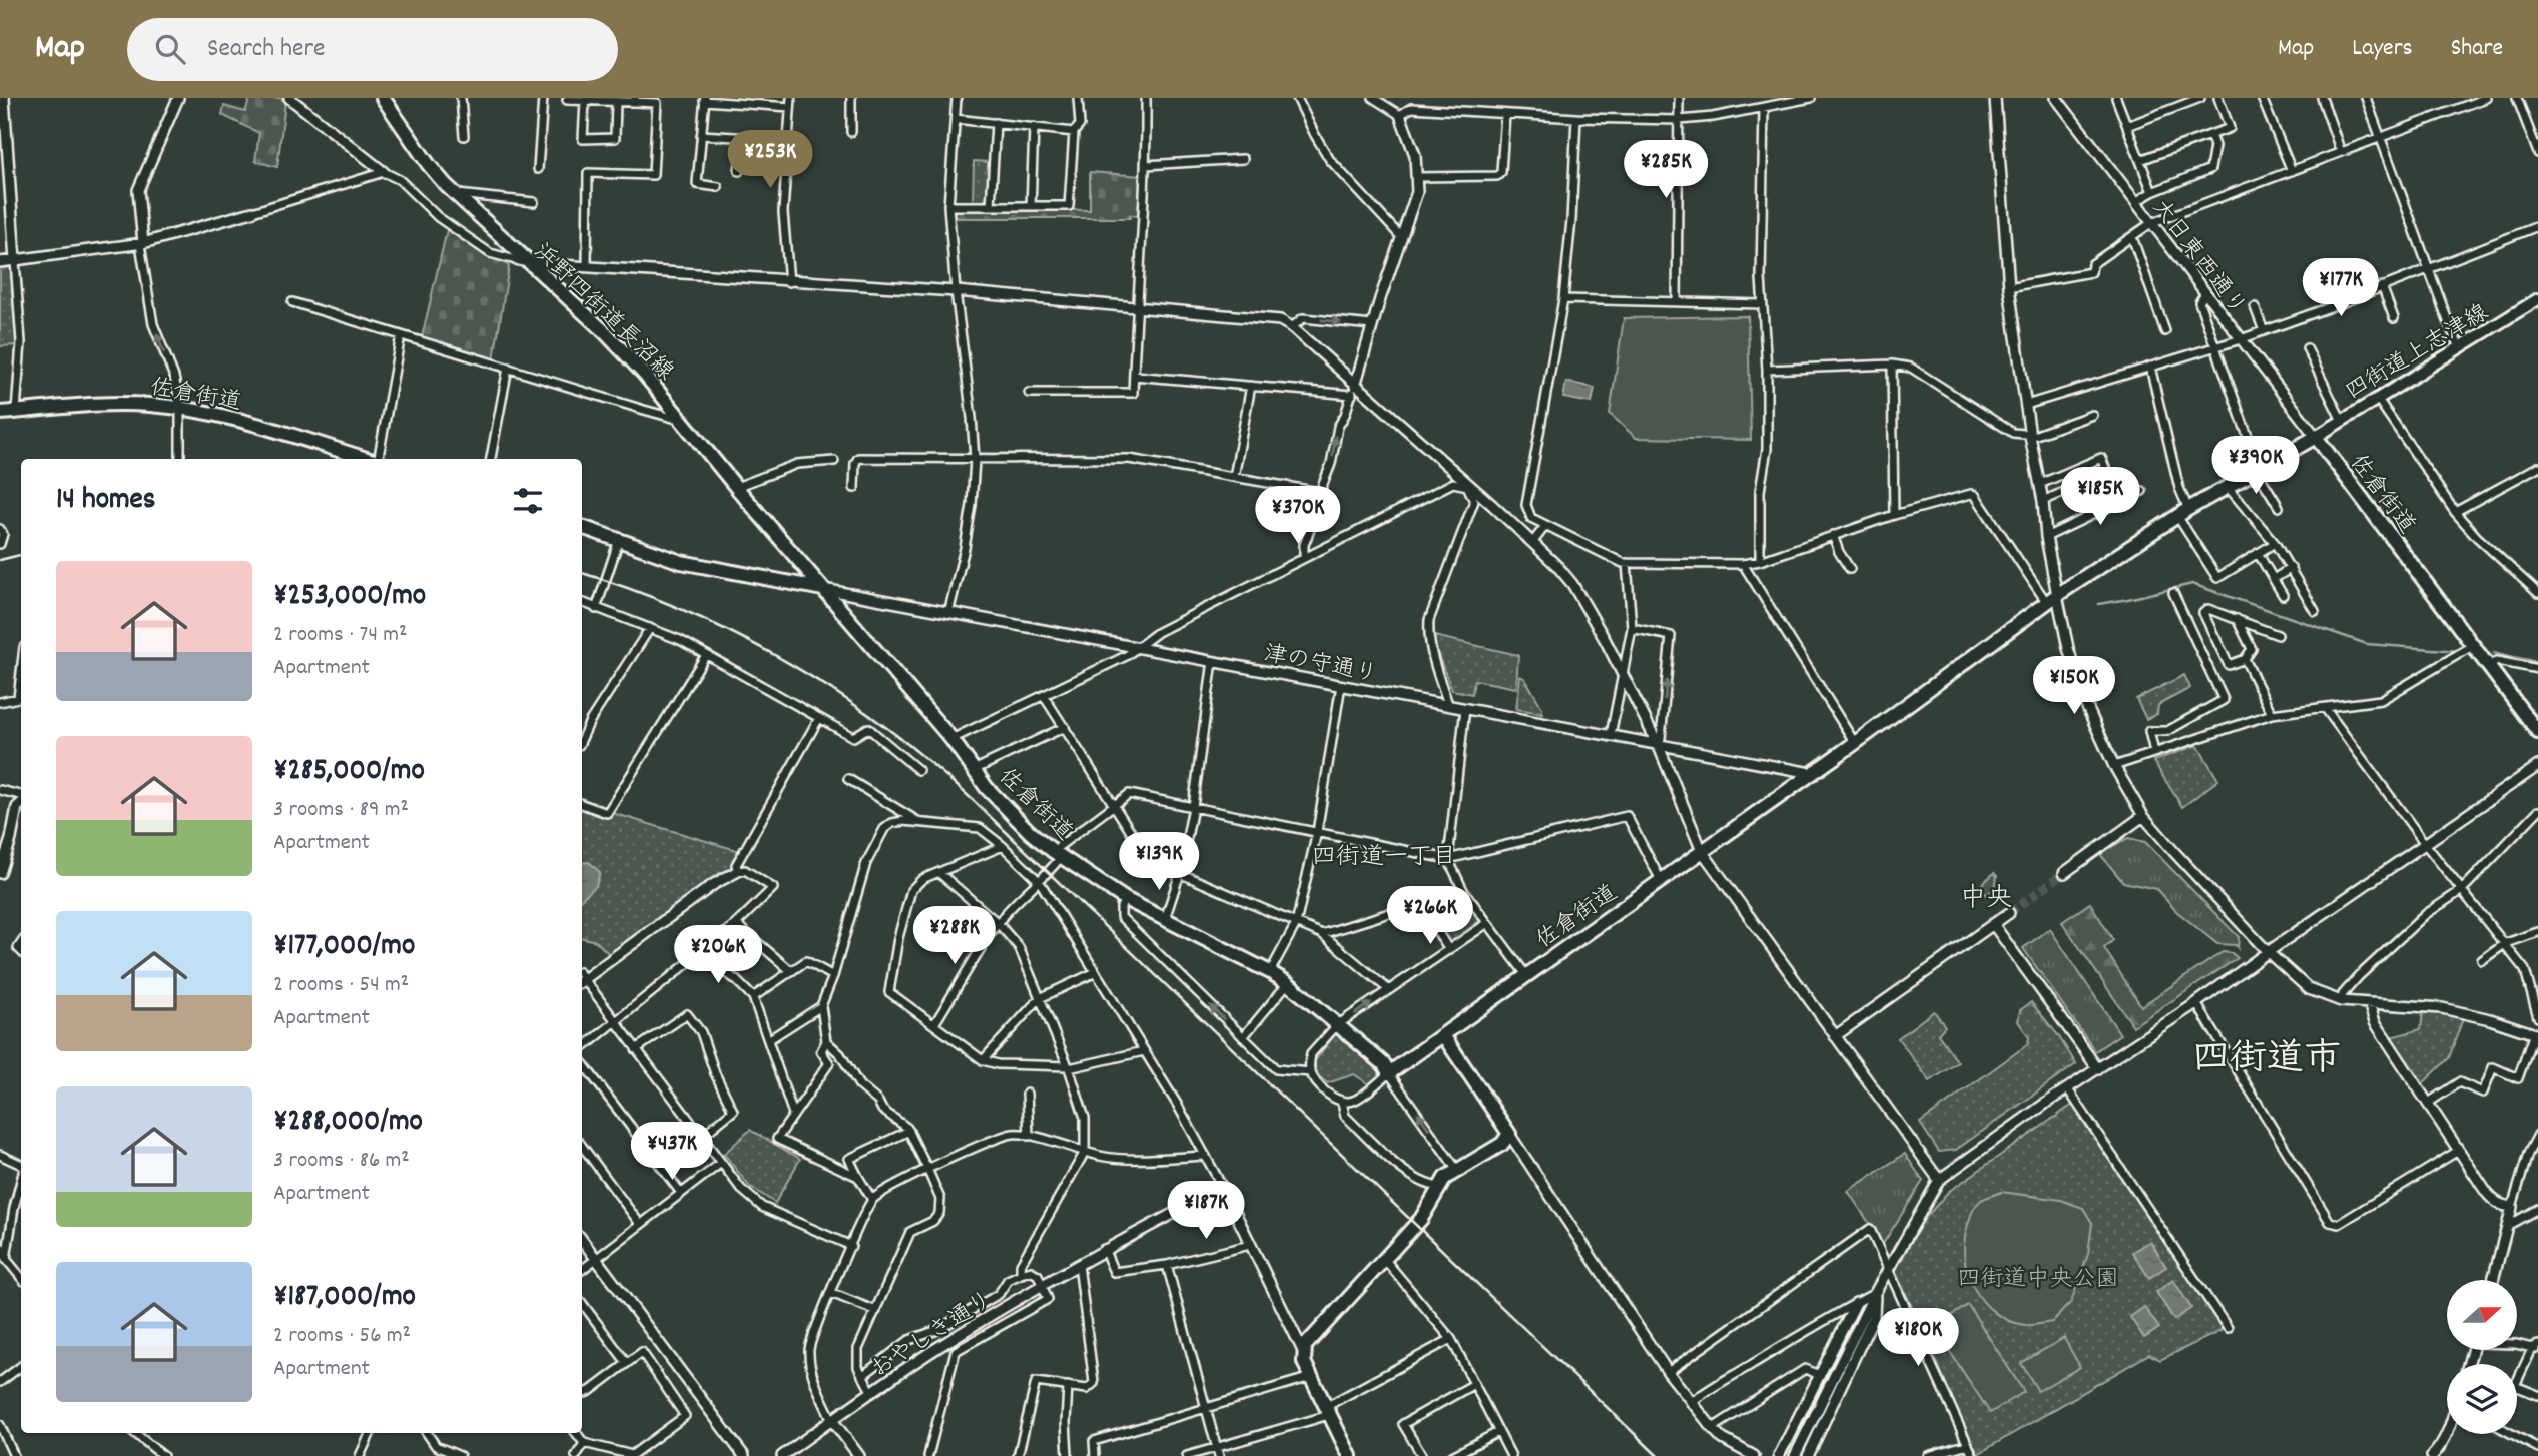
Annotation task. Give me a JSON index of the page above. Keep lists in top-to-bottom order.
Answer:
{
  "streets": {
    "main road": ["浜野四街道長沼線", "四街道上志津線", "佐倉街道"],
    "street": ["大日東西通り", "津の守通り", "おやしき通り"]
  },
  "crossings": [
    ["大日東西通り", "四街道上志津線"],
    ["大日東西通り", "佐倉街道"],
    ["浜野四街道長沼線", "佐倉街道"],
    ["浜野四街道長沼線", "津の守通り"],
    ["四街道上志津線", "佐倉街道"],
    ["佐倉街道", "津の守通り"]
  ],
  "districts": ["四街道一丁目", "中央", "四街道市"],
  "parks": ["四街道中央公園"],
  "north": "right",
  "page": {
    "header": "Map",
    "search": "Search here",
    "nav": ["Map", "Layers", "Share"],
    "price": [
      "¥253K",
      "¥285K",
      "¥177K",
      "¥390K",
      "¥185K",
      "¥370K",
      "¥150K",
      "¥139K",
      "¥266K",
      "¥288K",
      "¥206K",
      "¥437K",
      "¥187K",
      "¥180K"
    ],
    "heading": "14 homes",
    "list": [
      {
        "name": "¥253,000/mo",
        "note": "2 rooms · 74 m² · Apartment"
      },
      {
        "name": "¥285,000/mo",
        "note": "3 rooms · 89 m² · Apartment"
      },
      {
        "name": "¥177,000/mo",
        "note": "2 rooms · 54 m² · Apartment"
      },
      {
        "name": "¥288,000/mo",
        "note": "3 rooms · 86 m² · Apartment"
      },
      {
        "name": "¥187,000/mo",
        "note": "2 rooms · 56 m² · Apartment"
      }
    ]
  }
}
